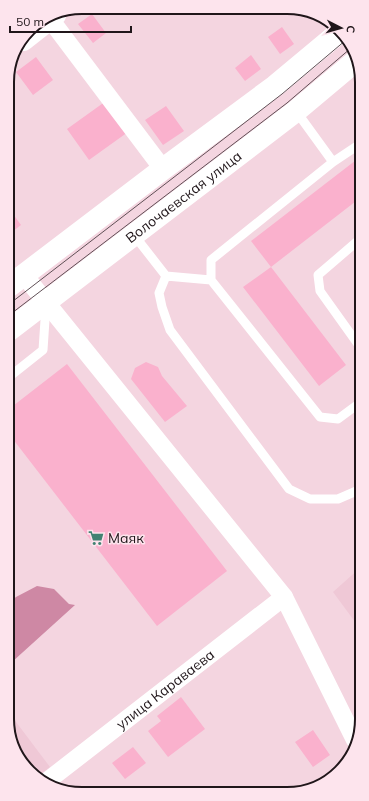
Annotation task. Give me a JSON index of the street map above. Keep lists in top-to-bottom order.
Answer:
{
  "streets": {
    "main road": ["Волочаевская улица"],
    "street": ["улица Караваева"]
  },
  "places": {
    "supermarket": ["Маяк"]
  },
  "scale_bar": "50 m",
  "north": "right"
}
